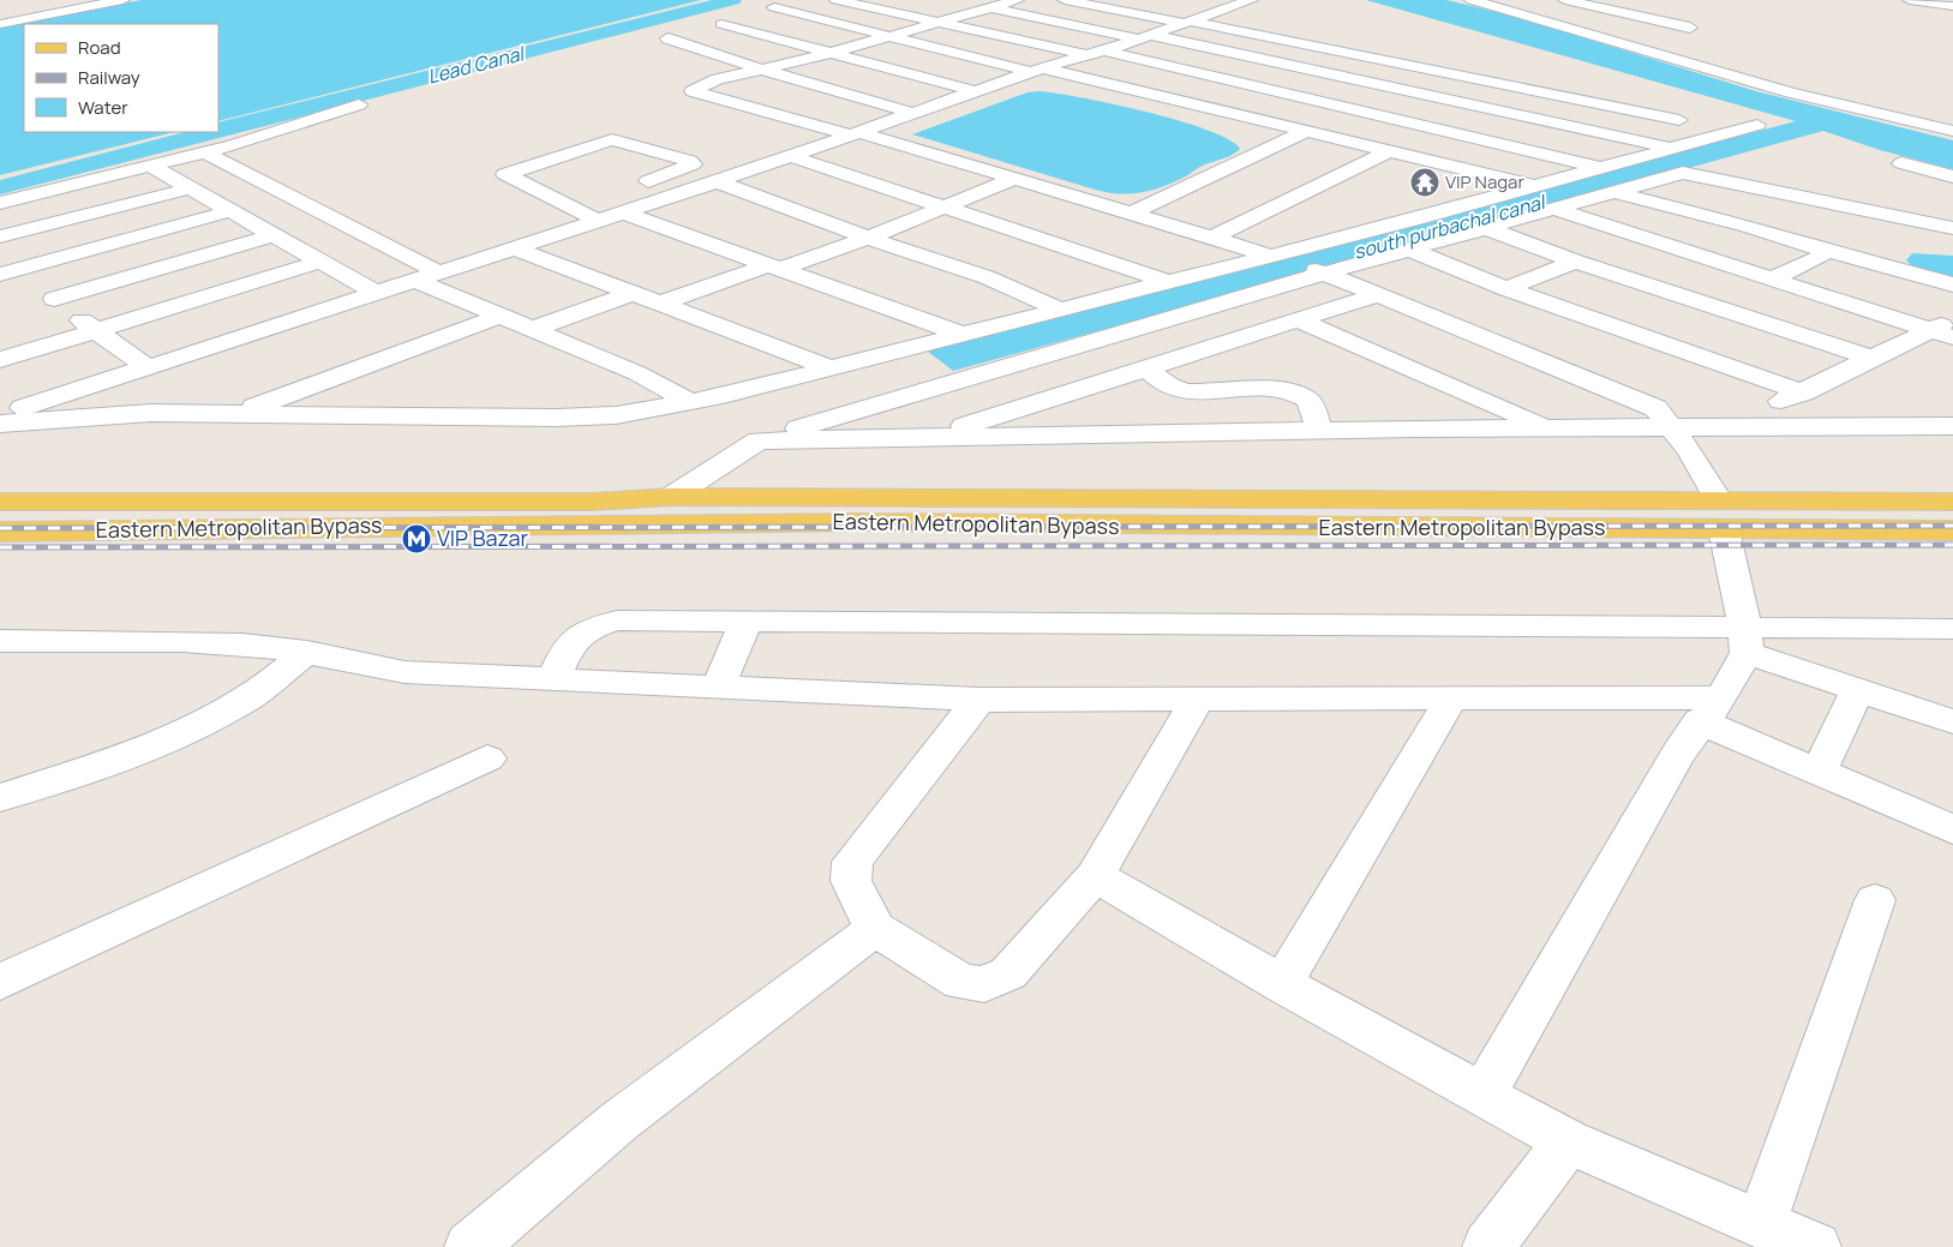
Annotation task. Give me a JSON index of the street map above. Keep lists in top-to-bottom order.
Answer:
{
  "streets": {
    "main road": ["Eastern Metropolitan Bypass"]
  },
  "water": ["Lead Canal", "south purbachal canal"],
  "places": {
    "temple": ["VIP Nagar"],
    "metro station": ["VIP Bazar"]
  },
  "legend": ["Road", "Railway", "Water"]
}
